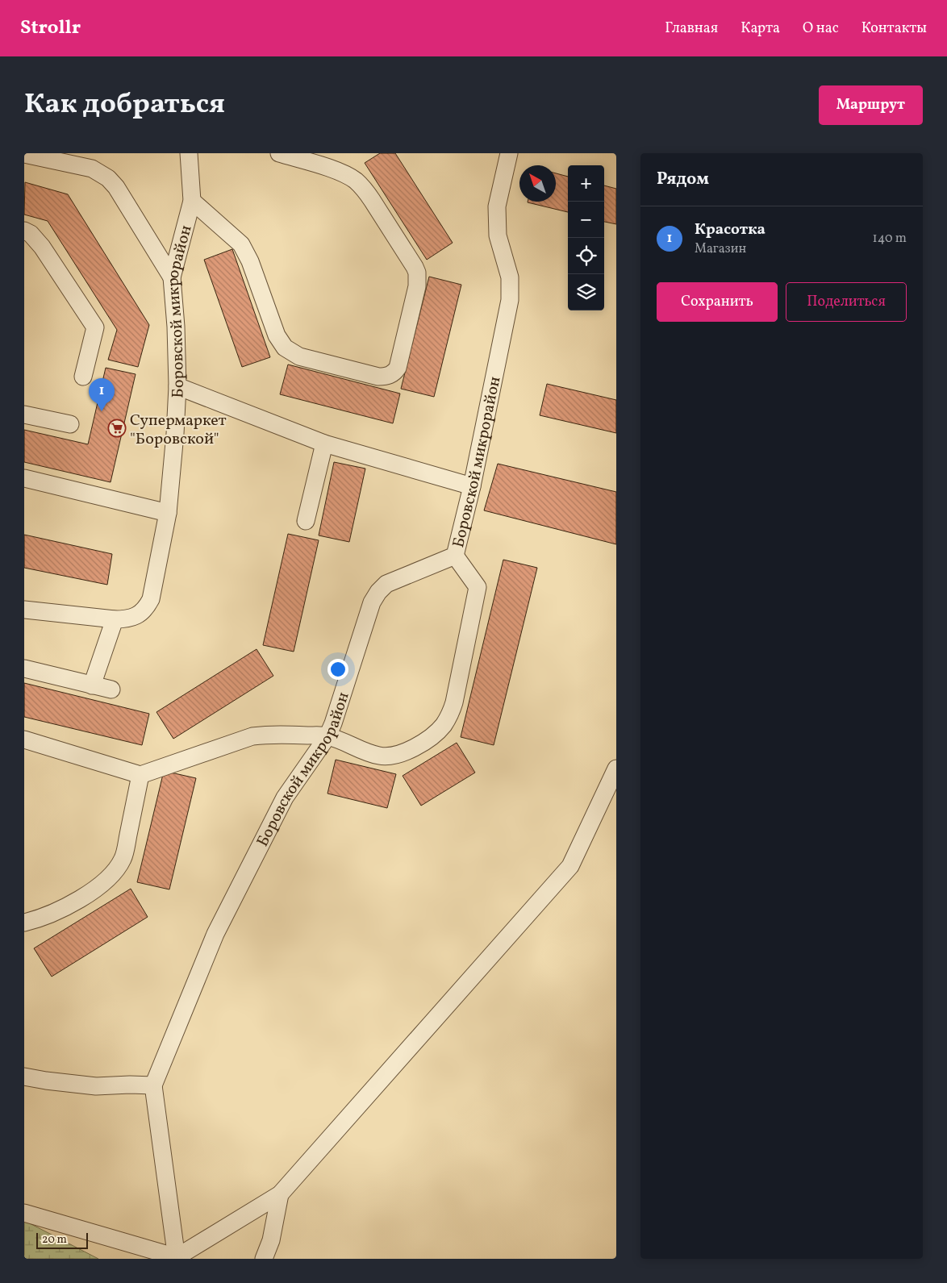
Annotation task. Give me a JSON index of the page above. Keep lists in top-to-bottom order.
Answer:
{
  "streets": {
    "street": ["Боровской микрорайон"]
  },
  "places": {
    "supermarket": ["Супермаркет \"Боровской\""]
  },
  "scale_bar": "20 m",
  "north": "top left",
  "page": {
    "header": "Strollr",
    "nav": [
      "Главная",
      "Карта",
      "О нас",
      "Контакты"
    ],
    "title": "Как добраться",
    "buttons": [
      "Маршрут",
      ["Сохранить", "Поделиться"]
    ],
    "heading": "Рядом",
    "map_buttons": ["+", "−"],
    "list": [
      {
        "mark": "1",
        "name": "Красотка",
        "note": "Магазин",
        "value": "140 m"
      }
    ],
    "pins": "1",
    "scale": "20 m"
  }
}
